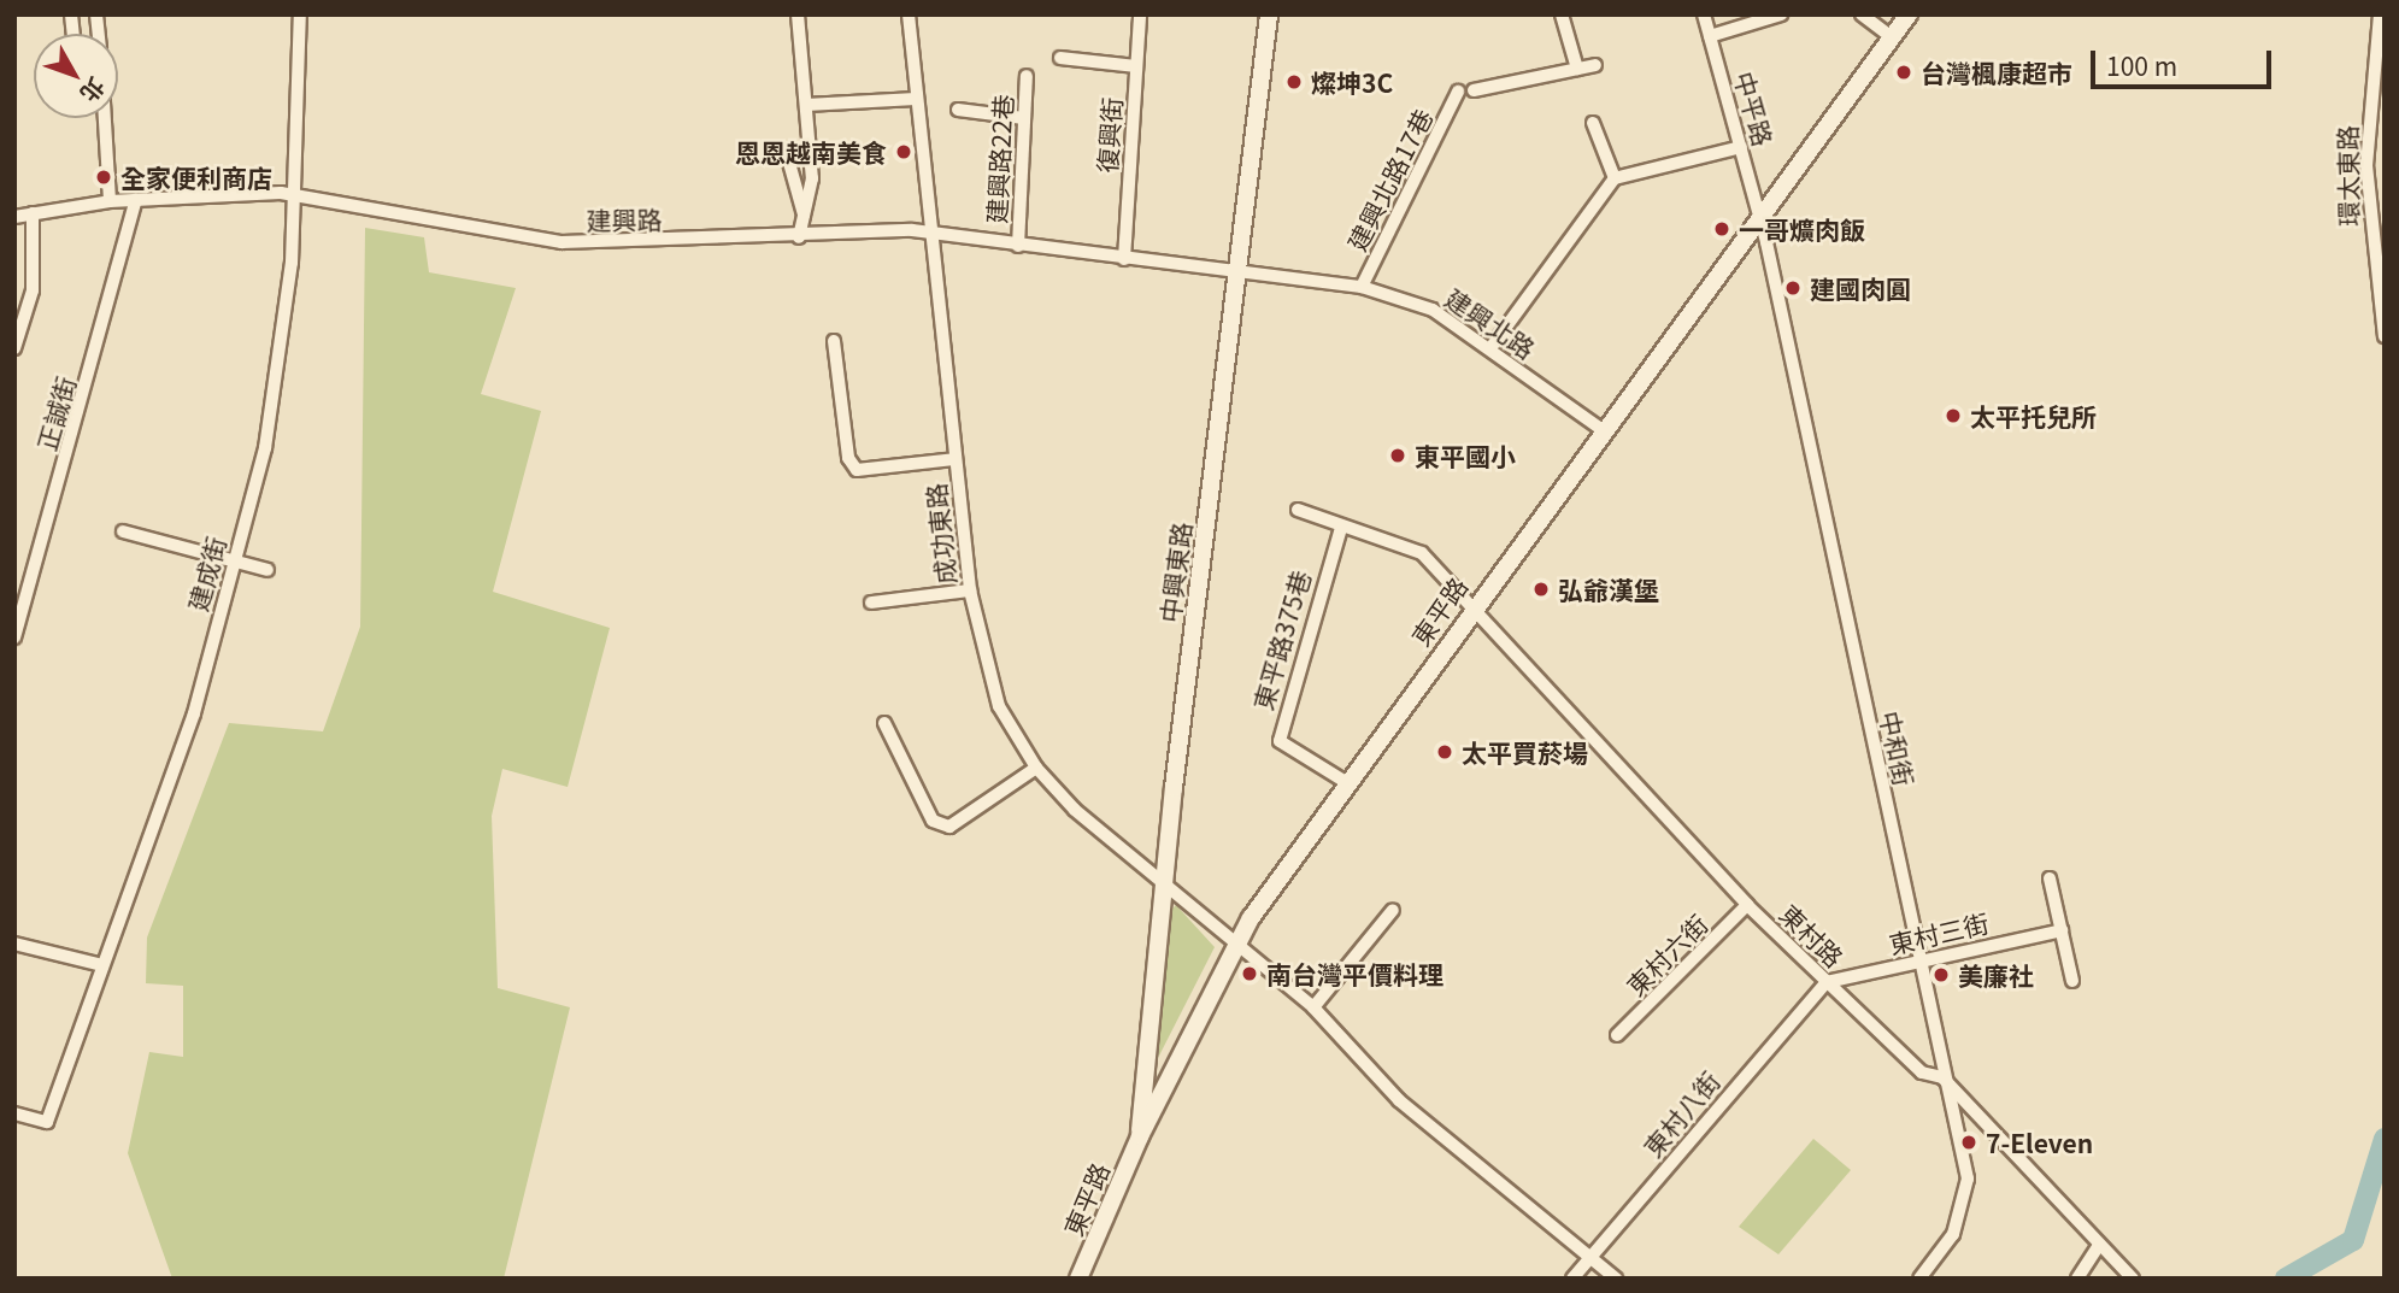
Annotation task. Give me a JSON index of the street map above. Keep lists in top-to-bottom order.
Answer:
{
  "streets": {
    "street": [
      "中平路",
      "復興街",
      "建興路22巷",
      "環太東路",
      "建興北路17巷",
      "建興路",
      "建興北路",
      "正誠街",
      "成功東路",
      "中興東路",
      "建成街",
      "東平路",
      "東平路375巷",
      "中和街",
      "東村三街",
      "東村路",
      "東村六街",
      "東村八街"
    ]
  },
  "crossings": [
    ["中平路", "東平路"],
    ["中平路", "中和街"],
    ["復興街", "建興路"],
    ["建興路22巷", "建興路"],
    ["建興北路17巷", "建興北路"],
    ["建興路", "建興北路"],
    ["建興路", "正誠街"],
    ["建興路", "成功東路"],
    ["建興路", "中興東路"],
    ["建興路", "建成街"],
    ["建興北路", "中興東路"],
    ["建興北路", "東平路"],
    ["成功東路", "中興東路"],
    ["成功東路", "東平路"],
    ["中興東路", "東平路"],
    ["東平路", "東平路375巷"],
    ["東平路", "中和街"],
    ["東平路", "東村路"],
    ["中和街", "東村三街"],
    ["中和街", "東村路"],
    ["東村三街", "東村路"],
    ["東村三街", "東村八街"],
    ["東村路", "東村六街"],
    ["東村路", "東村八街"]
  ],
  "places": [
    "台灣楓康超市",
    "燦坤3C",
    "恩恩越南美食",
    "全家便利商店",
    "一哥爌肉飯",
    "建國肉圓",
    "太平托兒所",
    "東平國小",
    "弘爺漢堡",
    "太平買菸場",
    "南台灣平價料理",
    "美廉社",
    "7-Eleven"
  ],
  "scale_bar": "100 m",
  "north": "bottom right"
}
